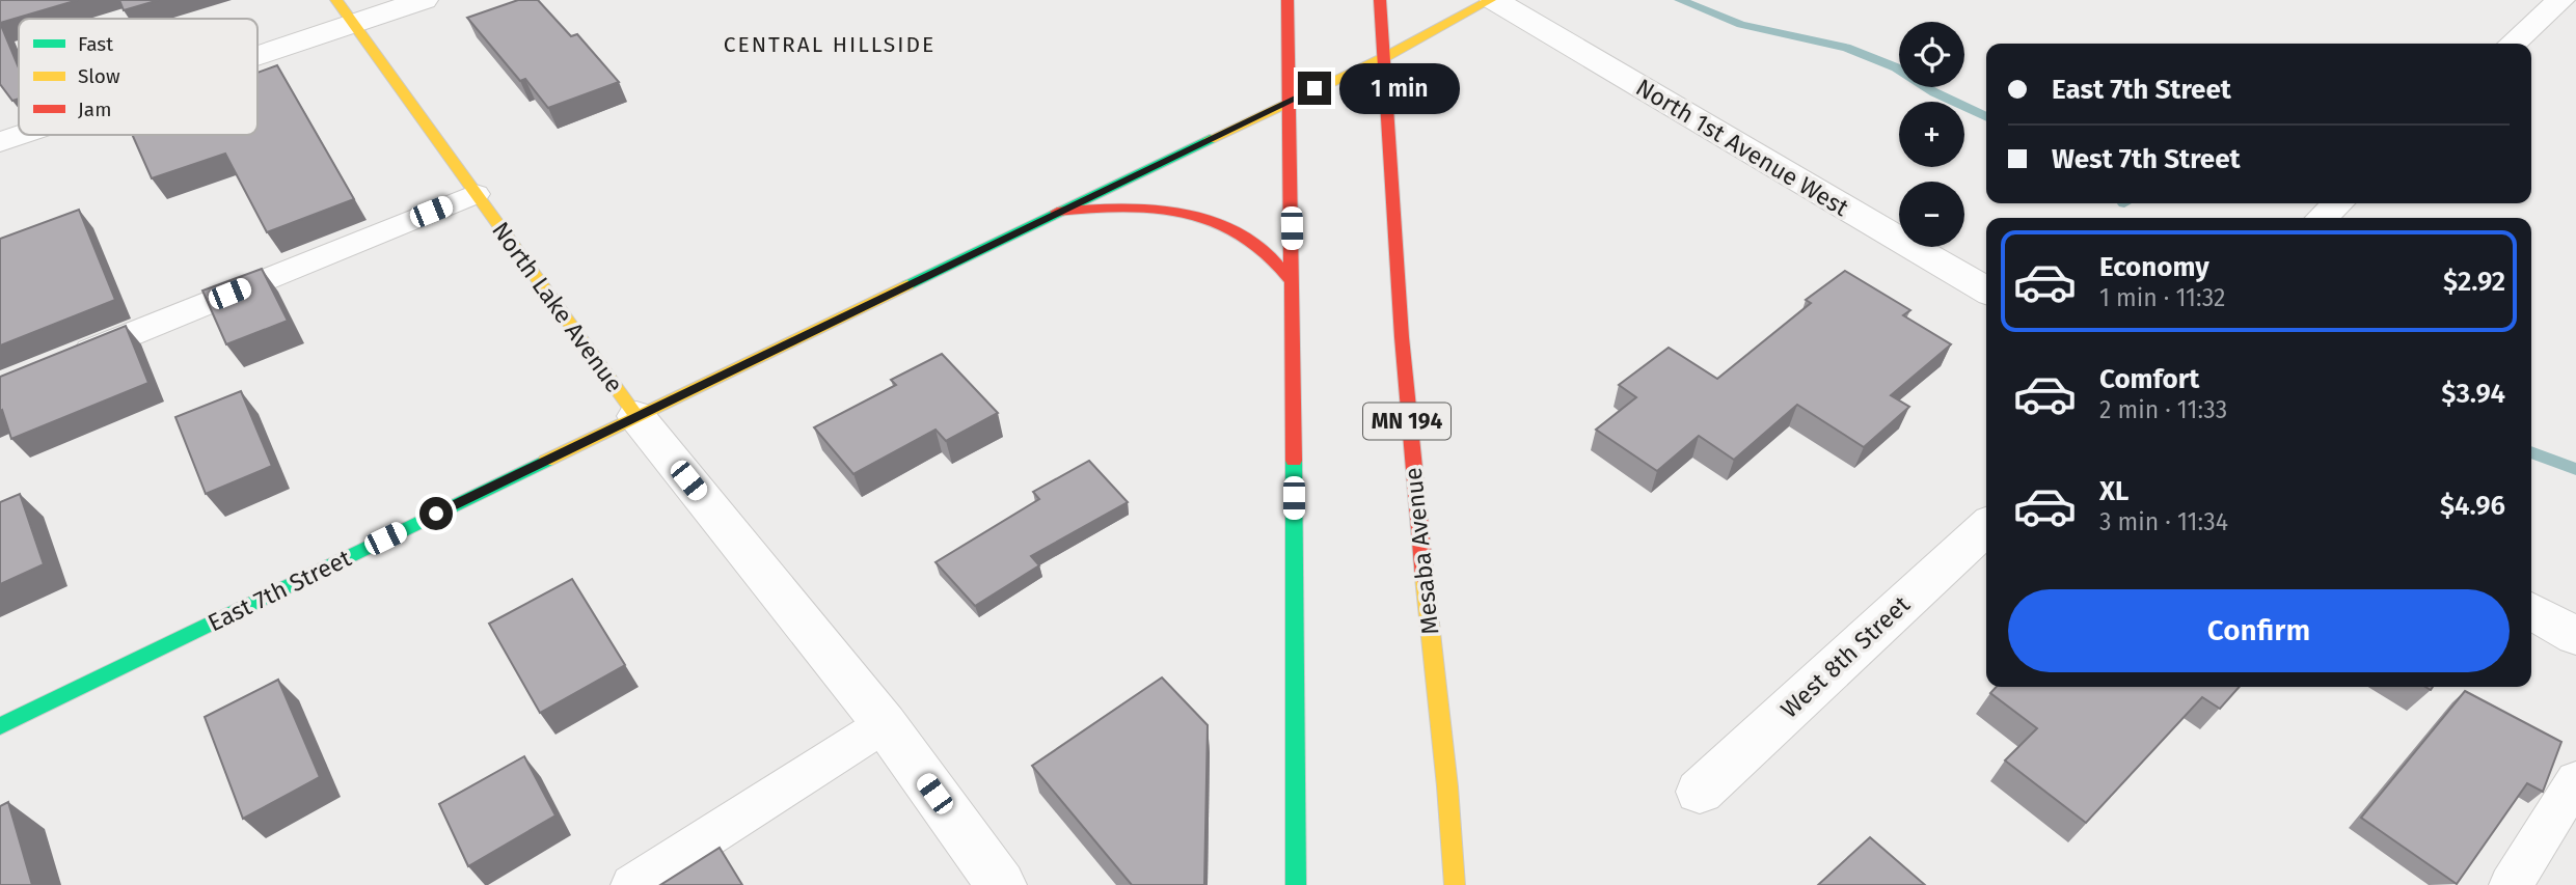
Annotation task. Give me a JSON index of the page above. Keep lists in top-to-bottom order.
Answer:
{
  "streets": {
    "main road": [
      "North Lake Avenue",
      "MN 194",
      "Mesaba Avenue",
      "East 7th Street"
    ],
    "street": ["North 1st Avenue West", "West 8th Street"]
  },
  "crossings": [
    ["North 1st Avenue West", "East 7th Street"],
    ["North Lake Avenue", "East 7th Street"],
    ["Mesaba Avenue", "East 7th Street"]
  ],
  "districts": ["CENTRAL HILLSIDE"],
  "legend": ["Fast", "Slow", "Jam"],
  "page": {
    "map_buttons": ["+", "−"],
    "banner": ["East 7th Street", "West 7th Street"],
    "bubble": "1 min",
    "list": [
      {
        "name": "Economy",
        "note": "1 min · 11:32",
        "value": "$2.92"
      },
      {
        "name": "Comfort",
        "note": "2 min · 11:33",
        "value": "$3.94"
      },
      {
        "name": "XL",
        "note": "3 min · 11:34",
        "value": "$4.96"
      }
    ],
    "buttons": "Confirm"
  }
}
